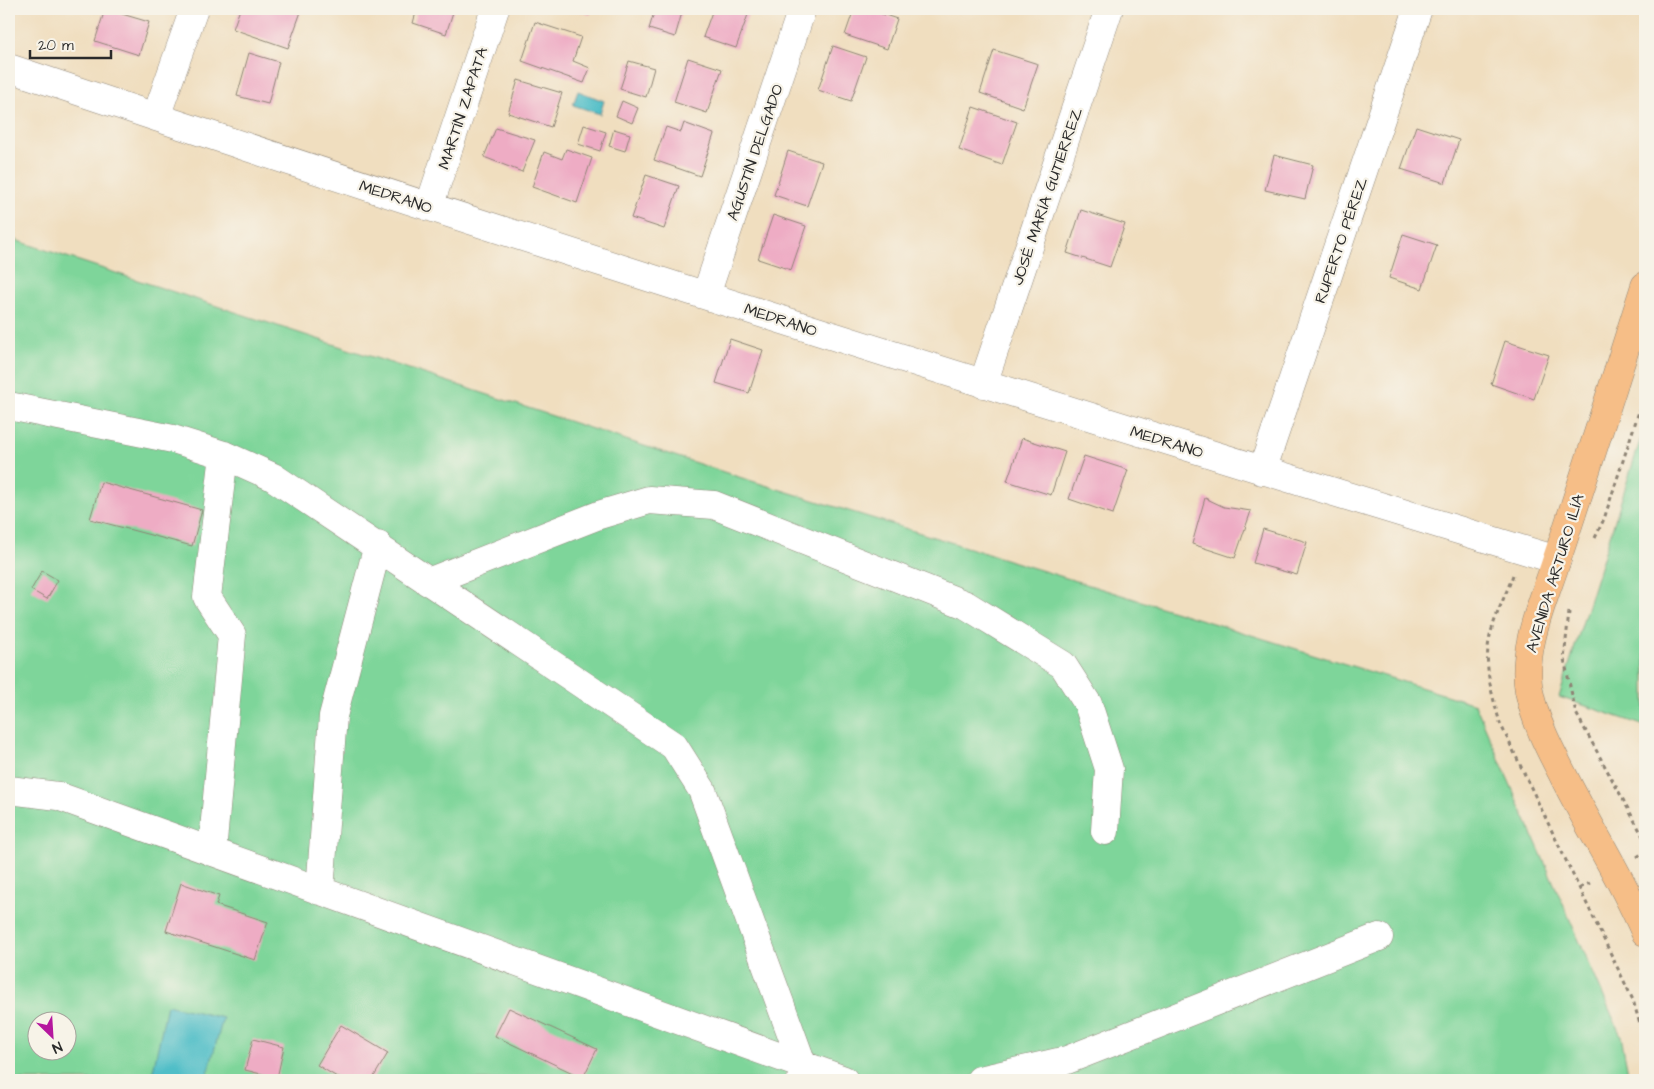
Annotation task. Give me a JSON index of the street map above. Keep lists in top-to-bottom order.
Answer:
{
  "streets": {
    "main road": ["AVENIDA ARTURO ILÍA"],
    "street": [
      "MARTÍN ZAPATA",
      "AGUSTÍN DELGADO",
      "MEDRANO",
      "JOSÉ MARÍA GUTIERREZ",
      "RUPERTO PÉREZ"
    ]
  },
  "crossings": [
    ["MARTÍN ZAPATA", "MEDRANO"],
    ["AGUSTÍN DELGADO", "MEDRANO"],
    ["MEDRANO", "JOSÉ MARÍA GUTIERREZ"],
    ["MEDRANO", "RUPERTO PÉREZ"],
    ["MEDRANO", "AVENIDA ARTURO ILÍA"]
  ],
  "scale_bar": "20 m",
  "north": "bottom right"
}
